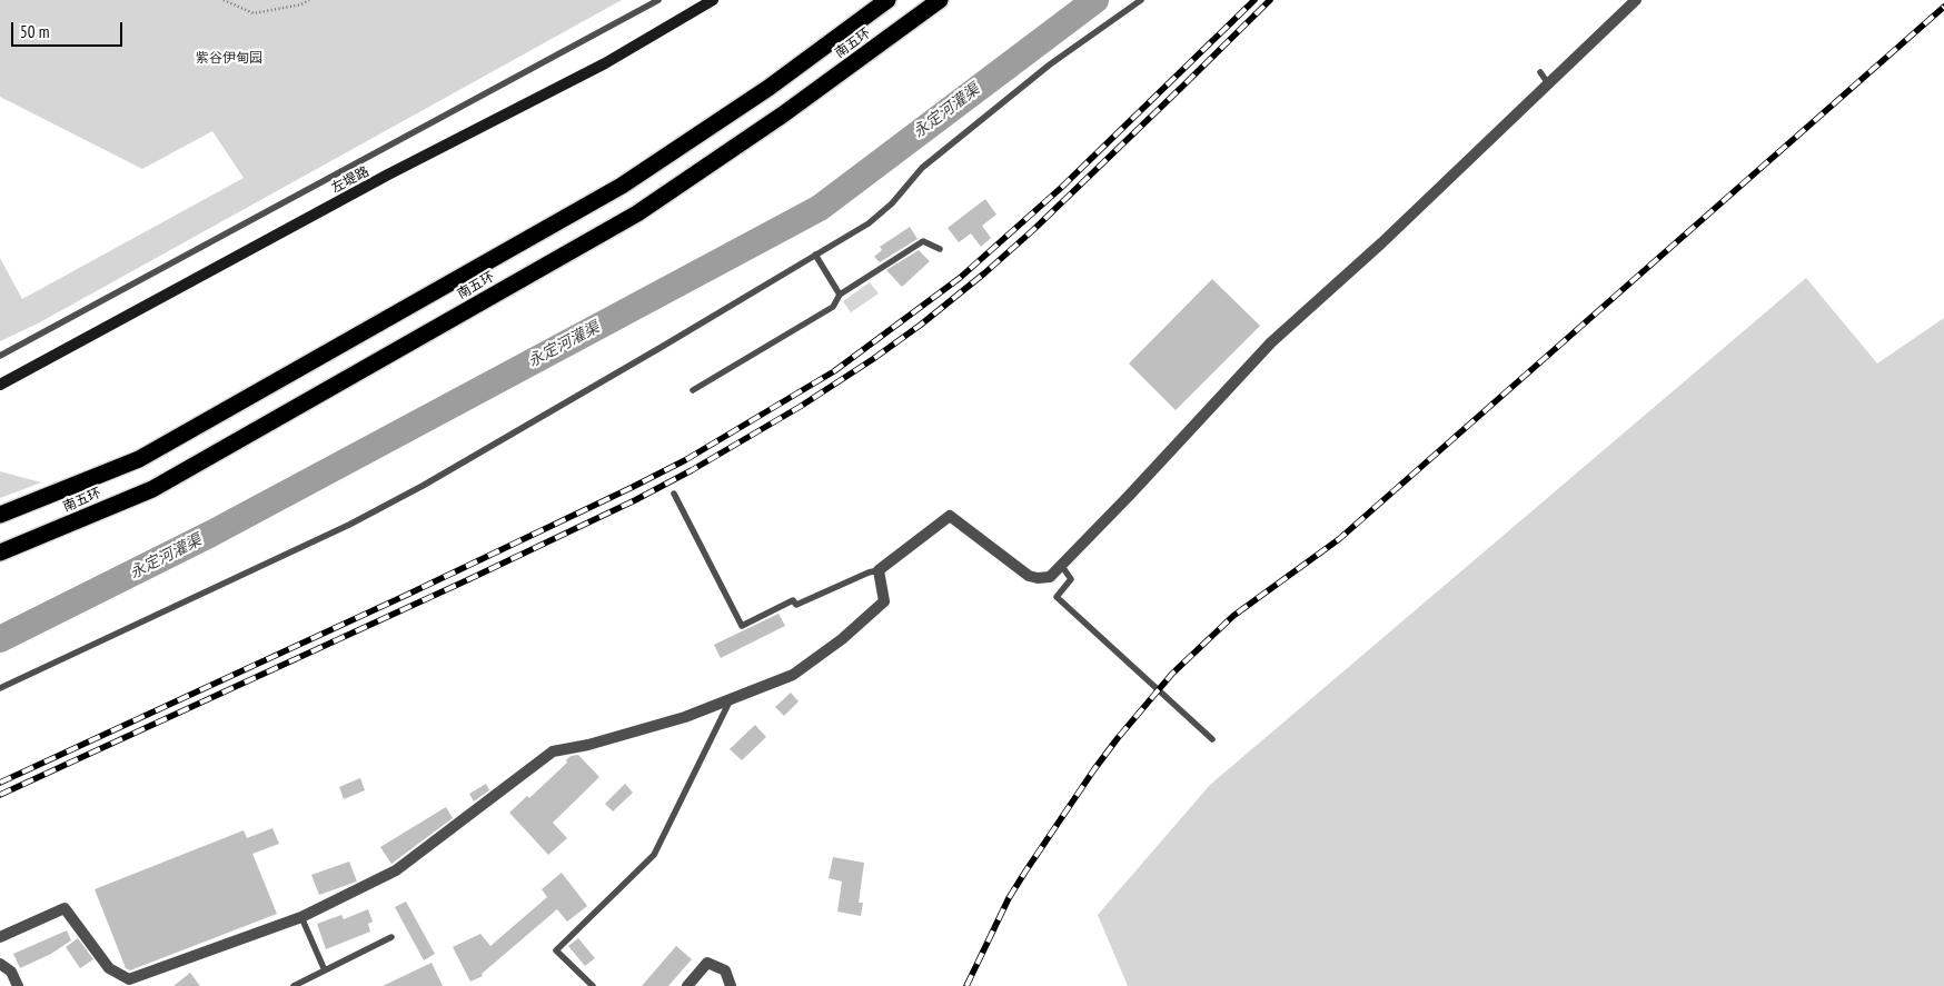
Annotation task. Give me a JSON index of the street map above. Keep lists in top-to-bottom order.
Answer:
{
  "streets": {
    "highway": ["南五环"],
    "main road": ["左堤路"]
  },
  "water": ["永定河灌渠"],
  "parks": ["紫谷伊甸园"],
  "scale_bar": "50 m"
}
